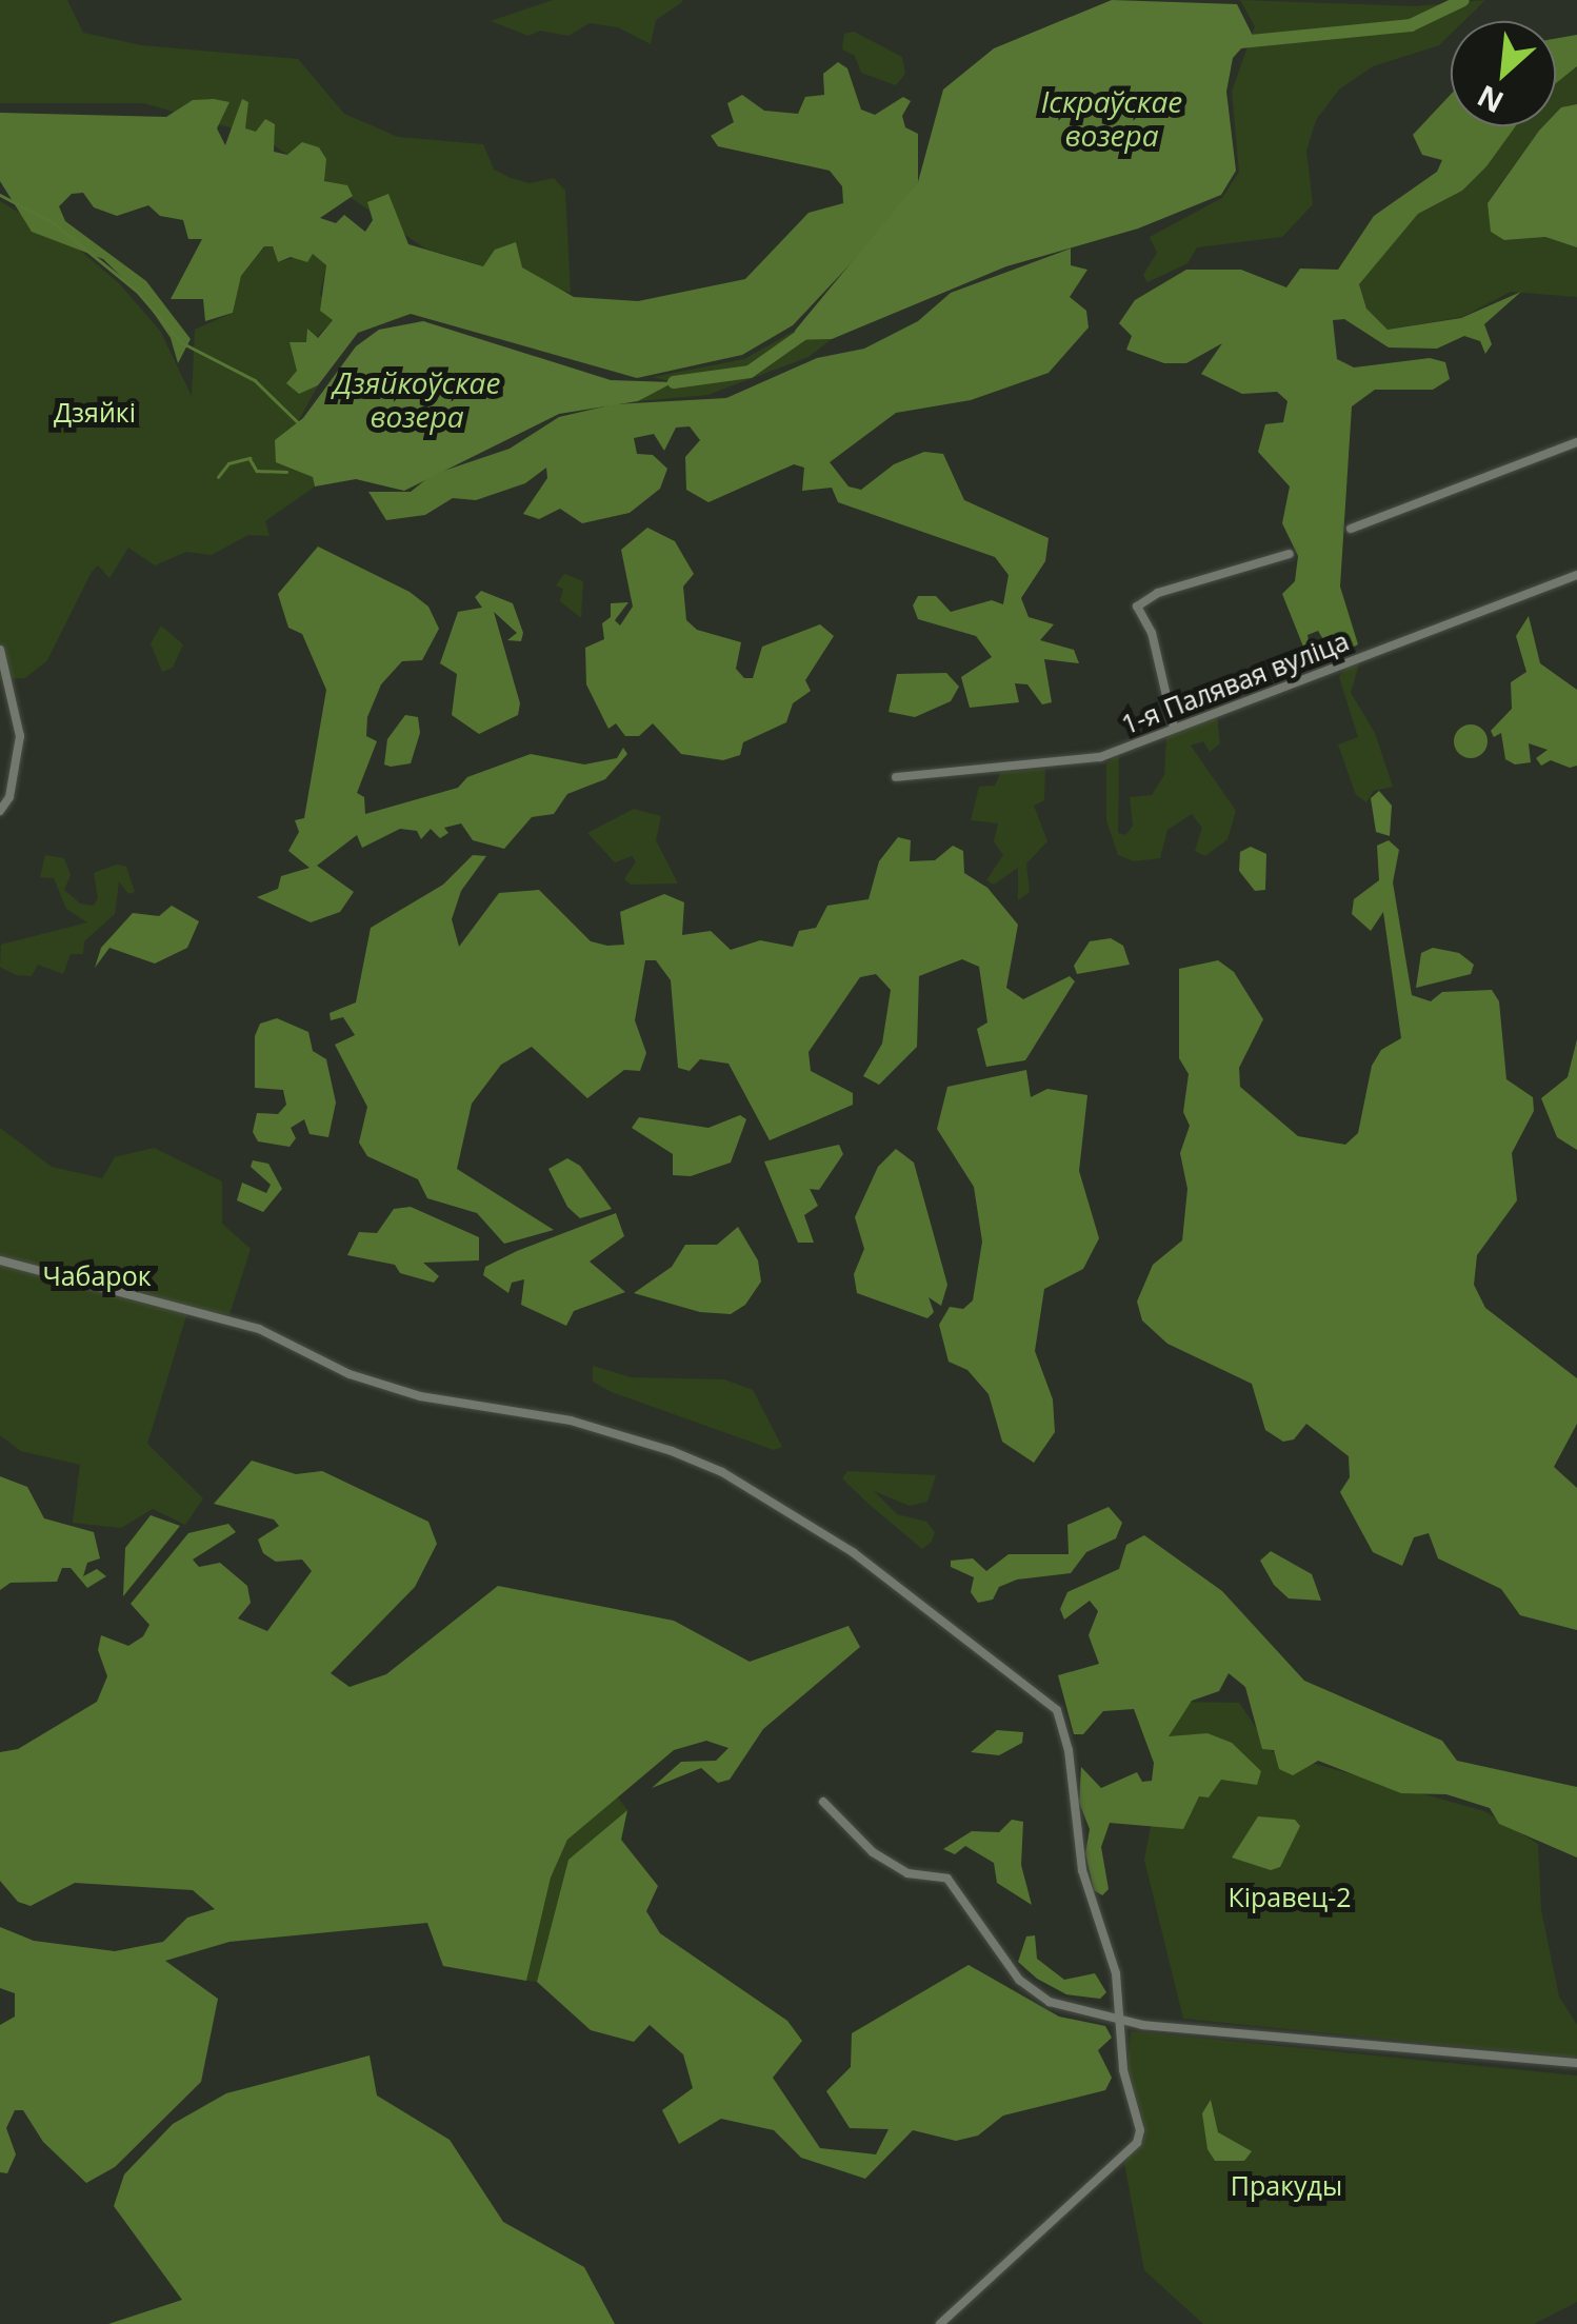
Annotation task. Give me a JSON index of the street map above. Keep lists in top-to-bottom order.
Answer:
{
  "streets": {
    "street": ["1-я Палявая вуліца"]
  },
  "water": ["Іскраўскае возера", "Дзяйкоўскае возера"],
  "parks": [
    "Дзяйкі",
    "Чабарок",
    "Кіравец-2",
    "Пракуды"
  ],
  "north": "bottom left"
}
